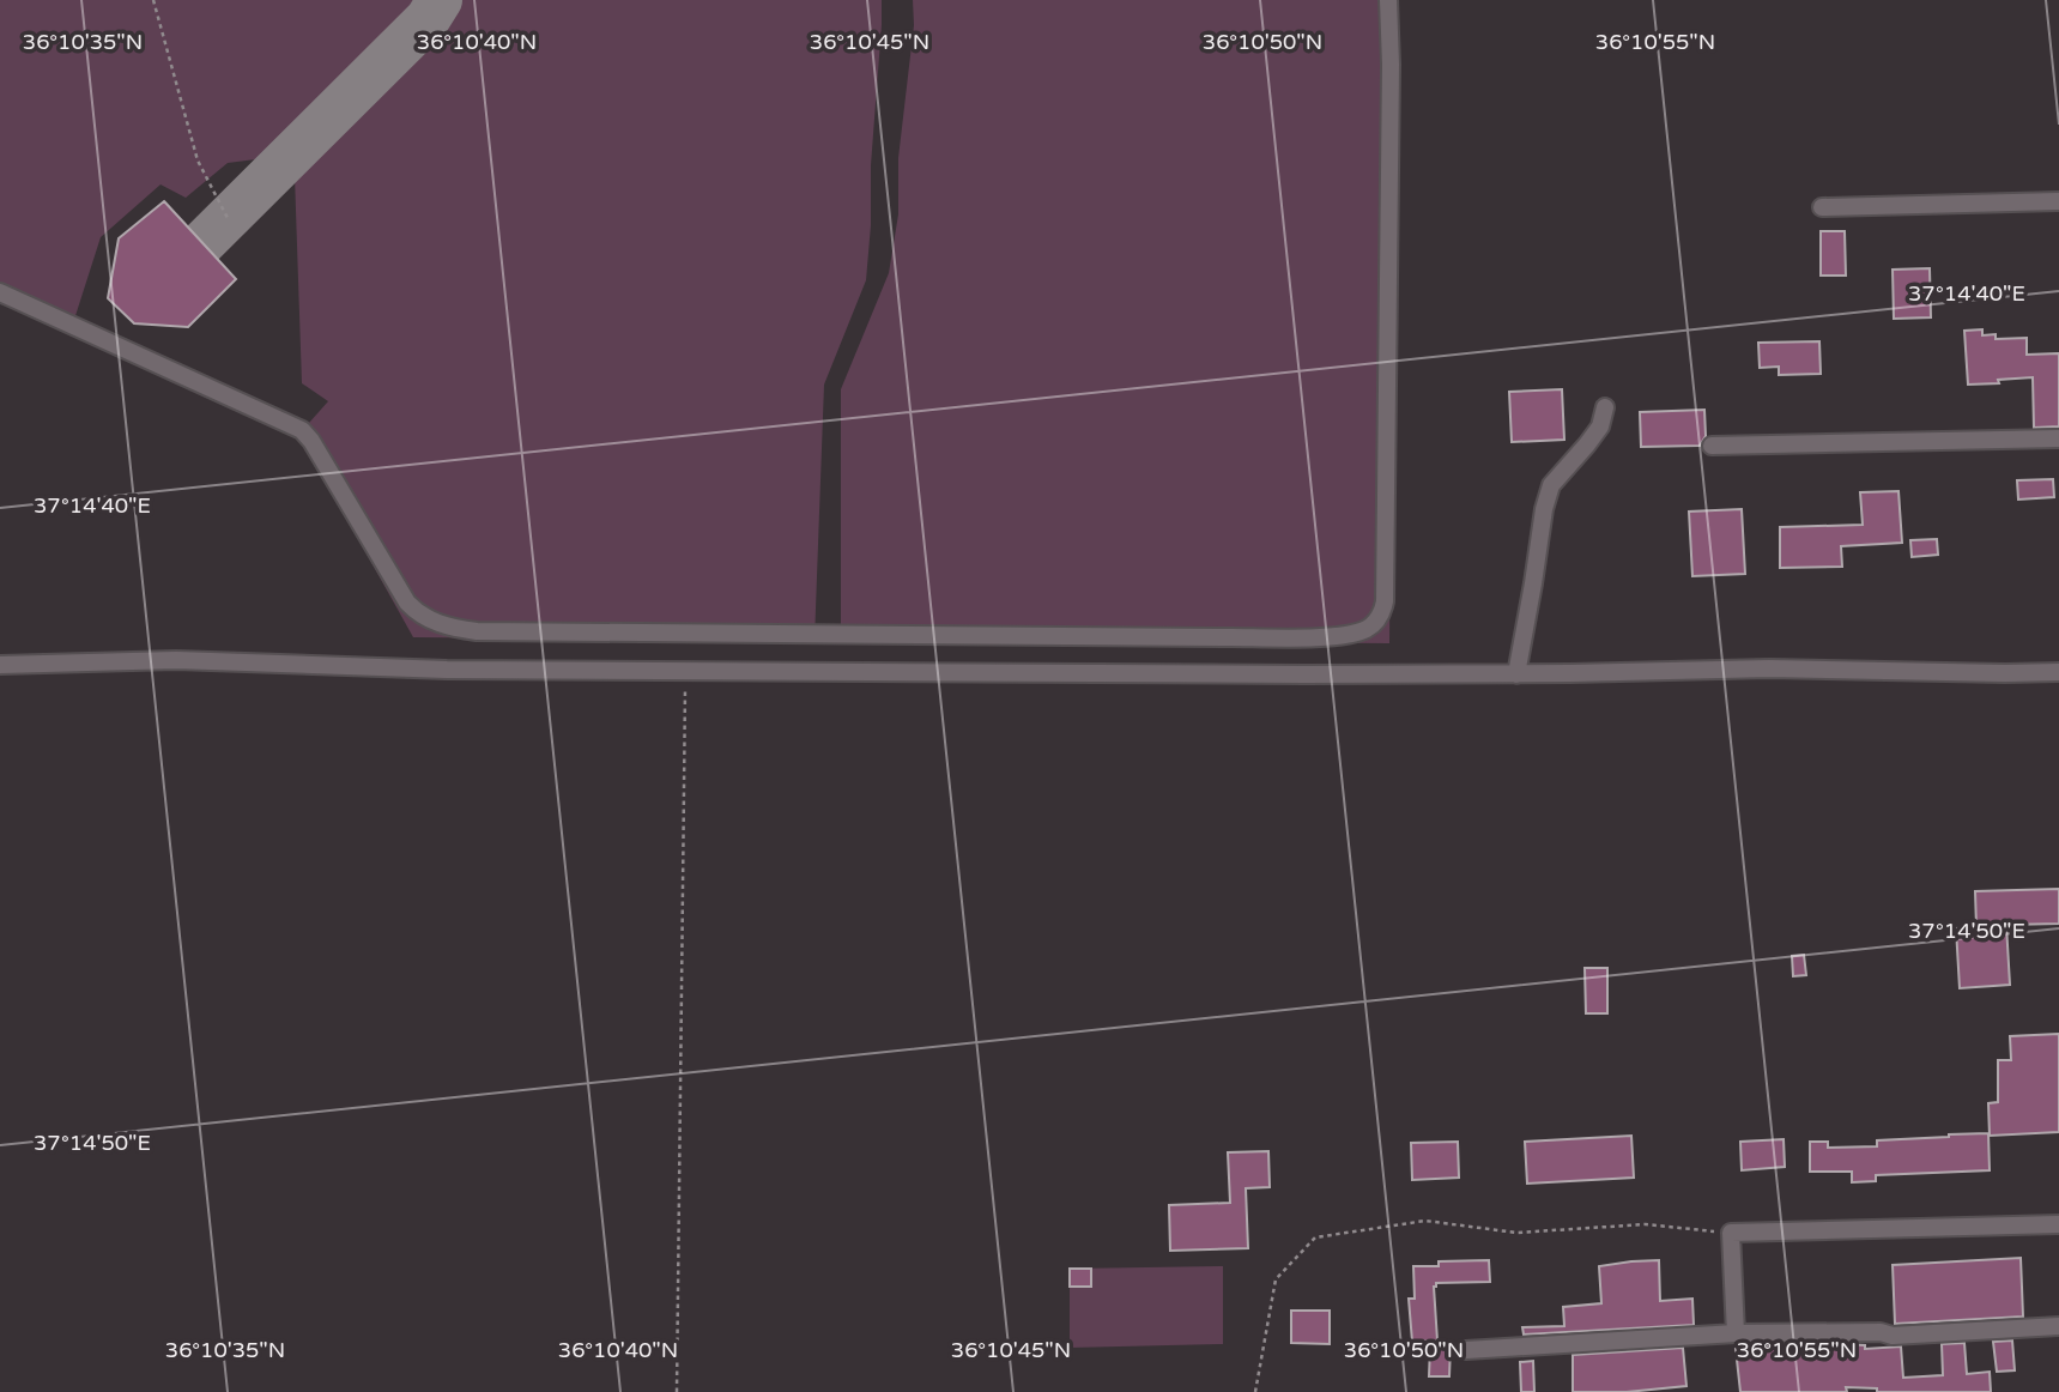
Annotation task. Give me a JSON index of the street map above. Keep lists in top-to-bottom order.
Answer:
{
  "coordinates": [
    "36°10'35\"N",
    "36°10'40\"N",
    "36°10'45\"N",
    "36°10'50\"N",
    "36°10'55\"N",
    "37°14'40\"E",
    "37°14'50\"E"
  ]
}
